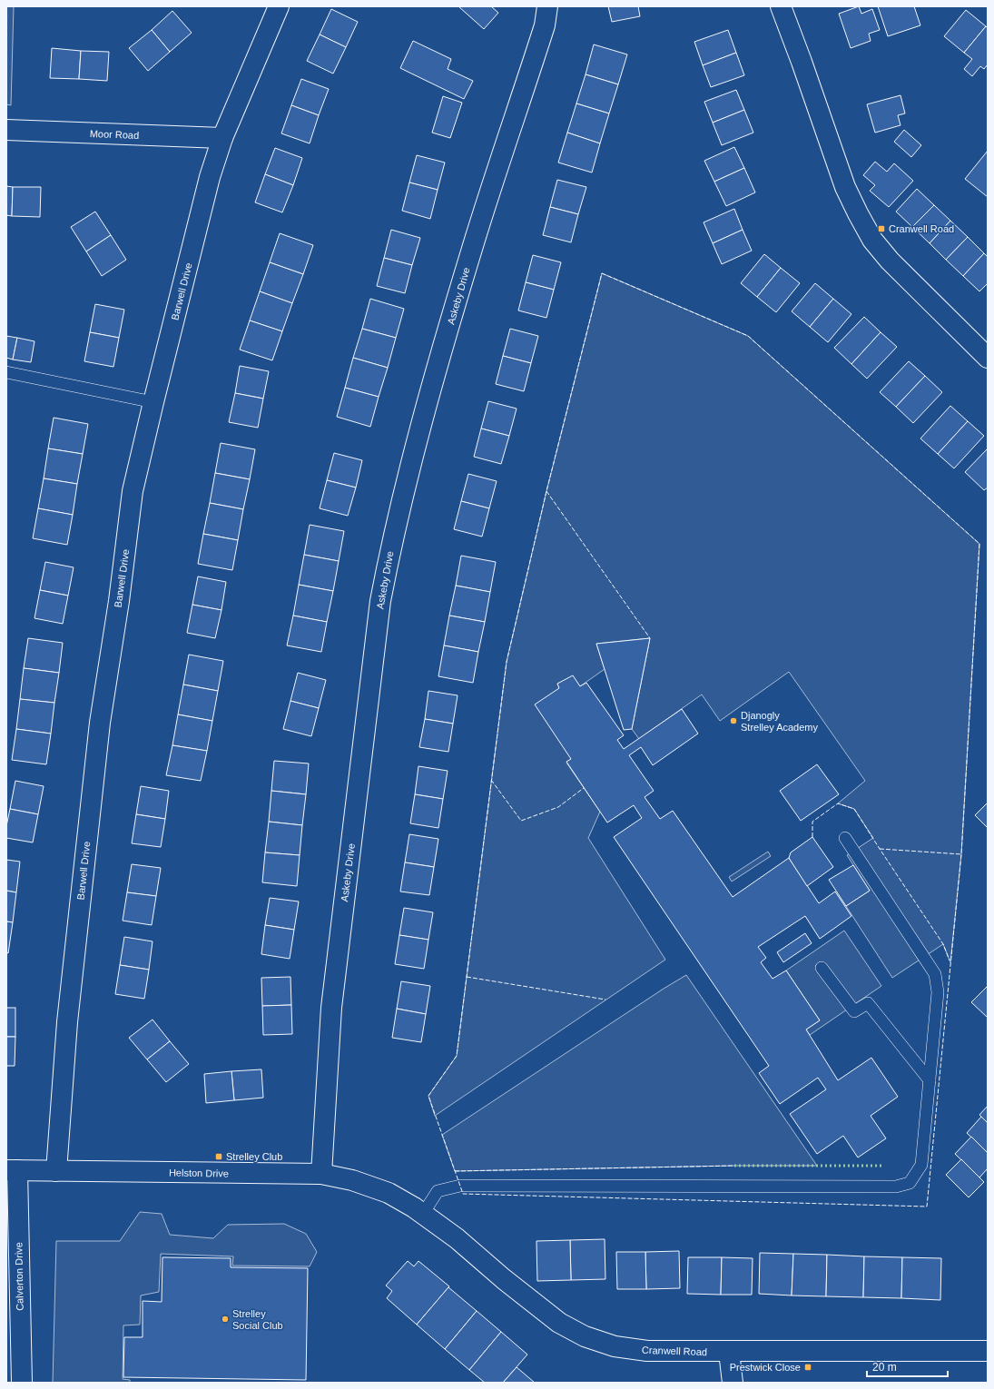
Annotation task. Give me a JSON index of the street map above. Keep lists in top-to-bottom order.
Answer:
{
  "streets": {
    "street": [
      "Moor Road",
      "Barwell Drive",
      "Askeby Drive",
      "Helston Drive",
      "Calverton Drive",
      "Cranwell Road"
    ]
  },
  "crossings": [
    ["Moor Road", "Barwell Drive"],
    ["Barwell Drive", "Helston Drive"],
    ["Askeby Drive", "Helston Drive"],
    ["Helston Drive", "Calverton Drive"],
    ["Helston Drive", "Cranwell Road"]
  ],
  "places": {
    "transit": ["Cranwell Road", "Strelley Club", "Prestwick Close"],
    "other": ["Djanogly Strelley Academy", "Strelley Social Club"]
  },
  "scale_bar": "20 m"
}
